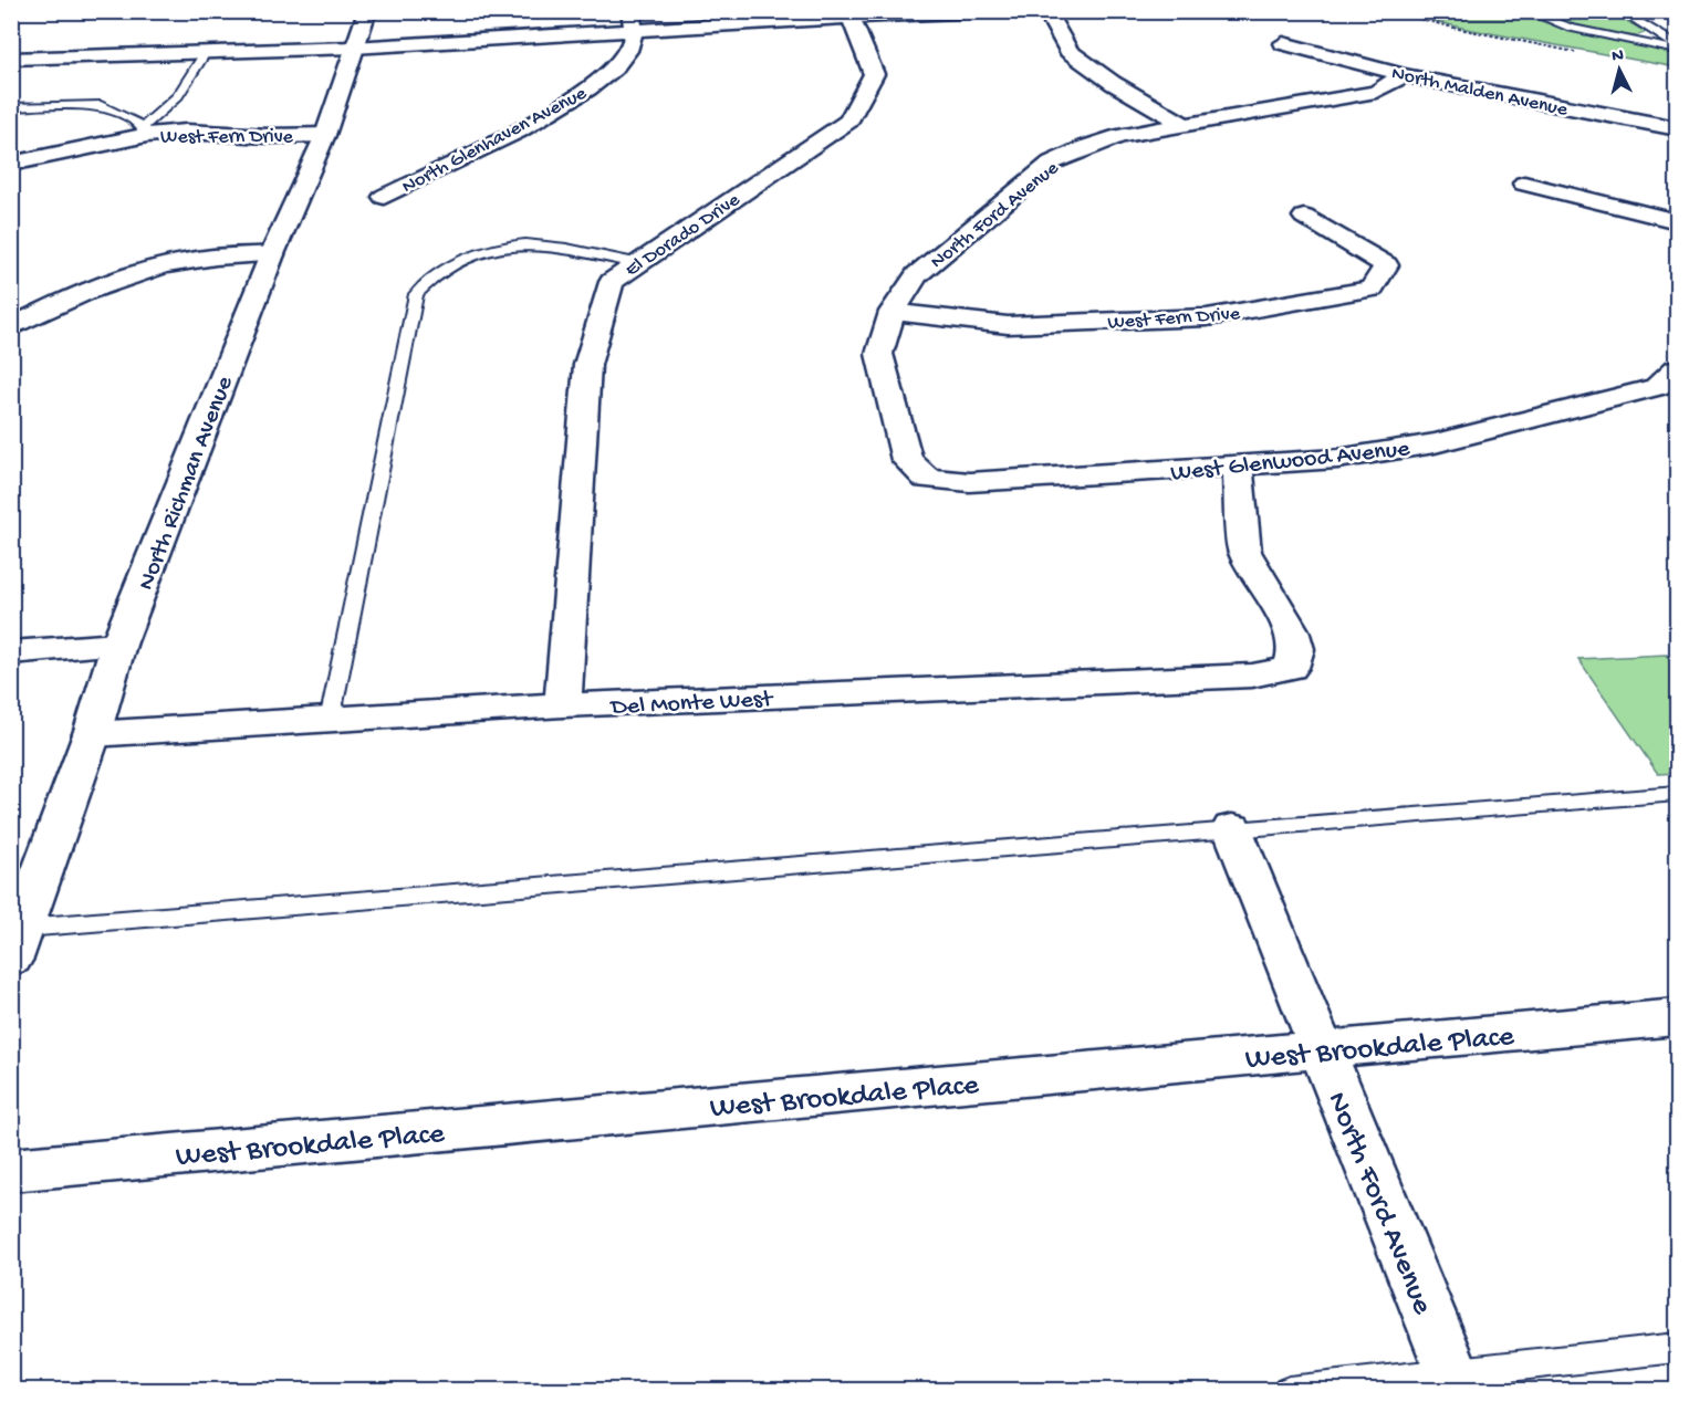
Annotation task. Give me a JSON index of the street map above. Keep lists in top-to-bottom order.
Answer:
{
  "streets": {
    "street": [
      "North Malden Avenue",
      "West Fern Drive",
      "North Glenhaven Avenue",
      "North Ford Avenue",
      "El Dorado Drive",
      "West Glenwood Avenue",
      "North Richman Avenue",
      "Del Monte West",
      "West Brookdale Place"
    ]
  },
  "crossings": [
    ["North Malden Avenue", "North Ford Avenue"],
    ["West Fern Drive", "North Ford Avenue"],
    ["West Fern Drive", "North Richman Avenue"],
    ["North Ford Avenue", "West Glenwood Avenue"],
    ["North Ford Avenue", "West Brookdale Place"],
    ["El Dorado Drive", "Del Monte West"],
    ["West Glenwood Avenue", "Del Monte West"],
    ["North Richman Avenue", "Del Monte West"]
  ],
  "north": "top"
}
